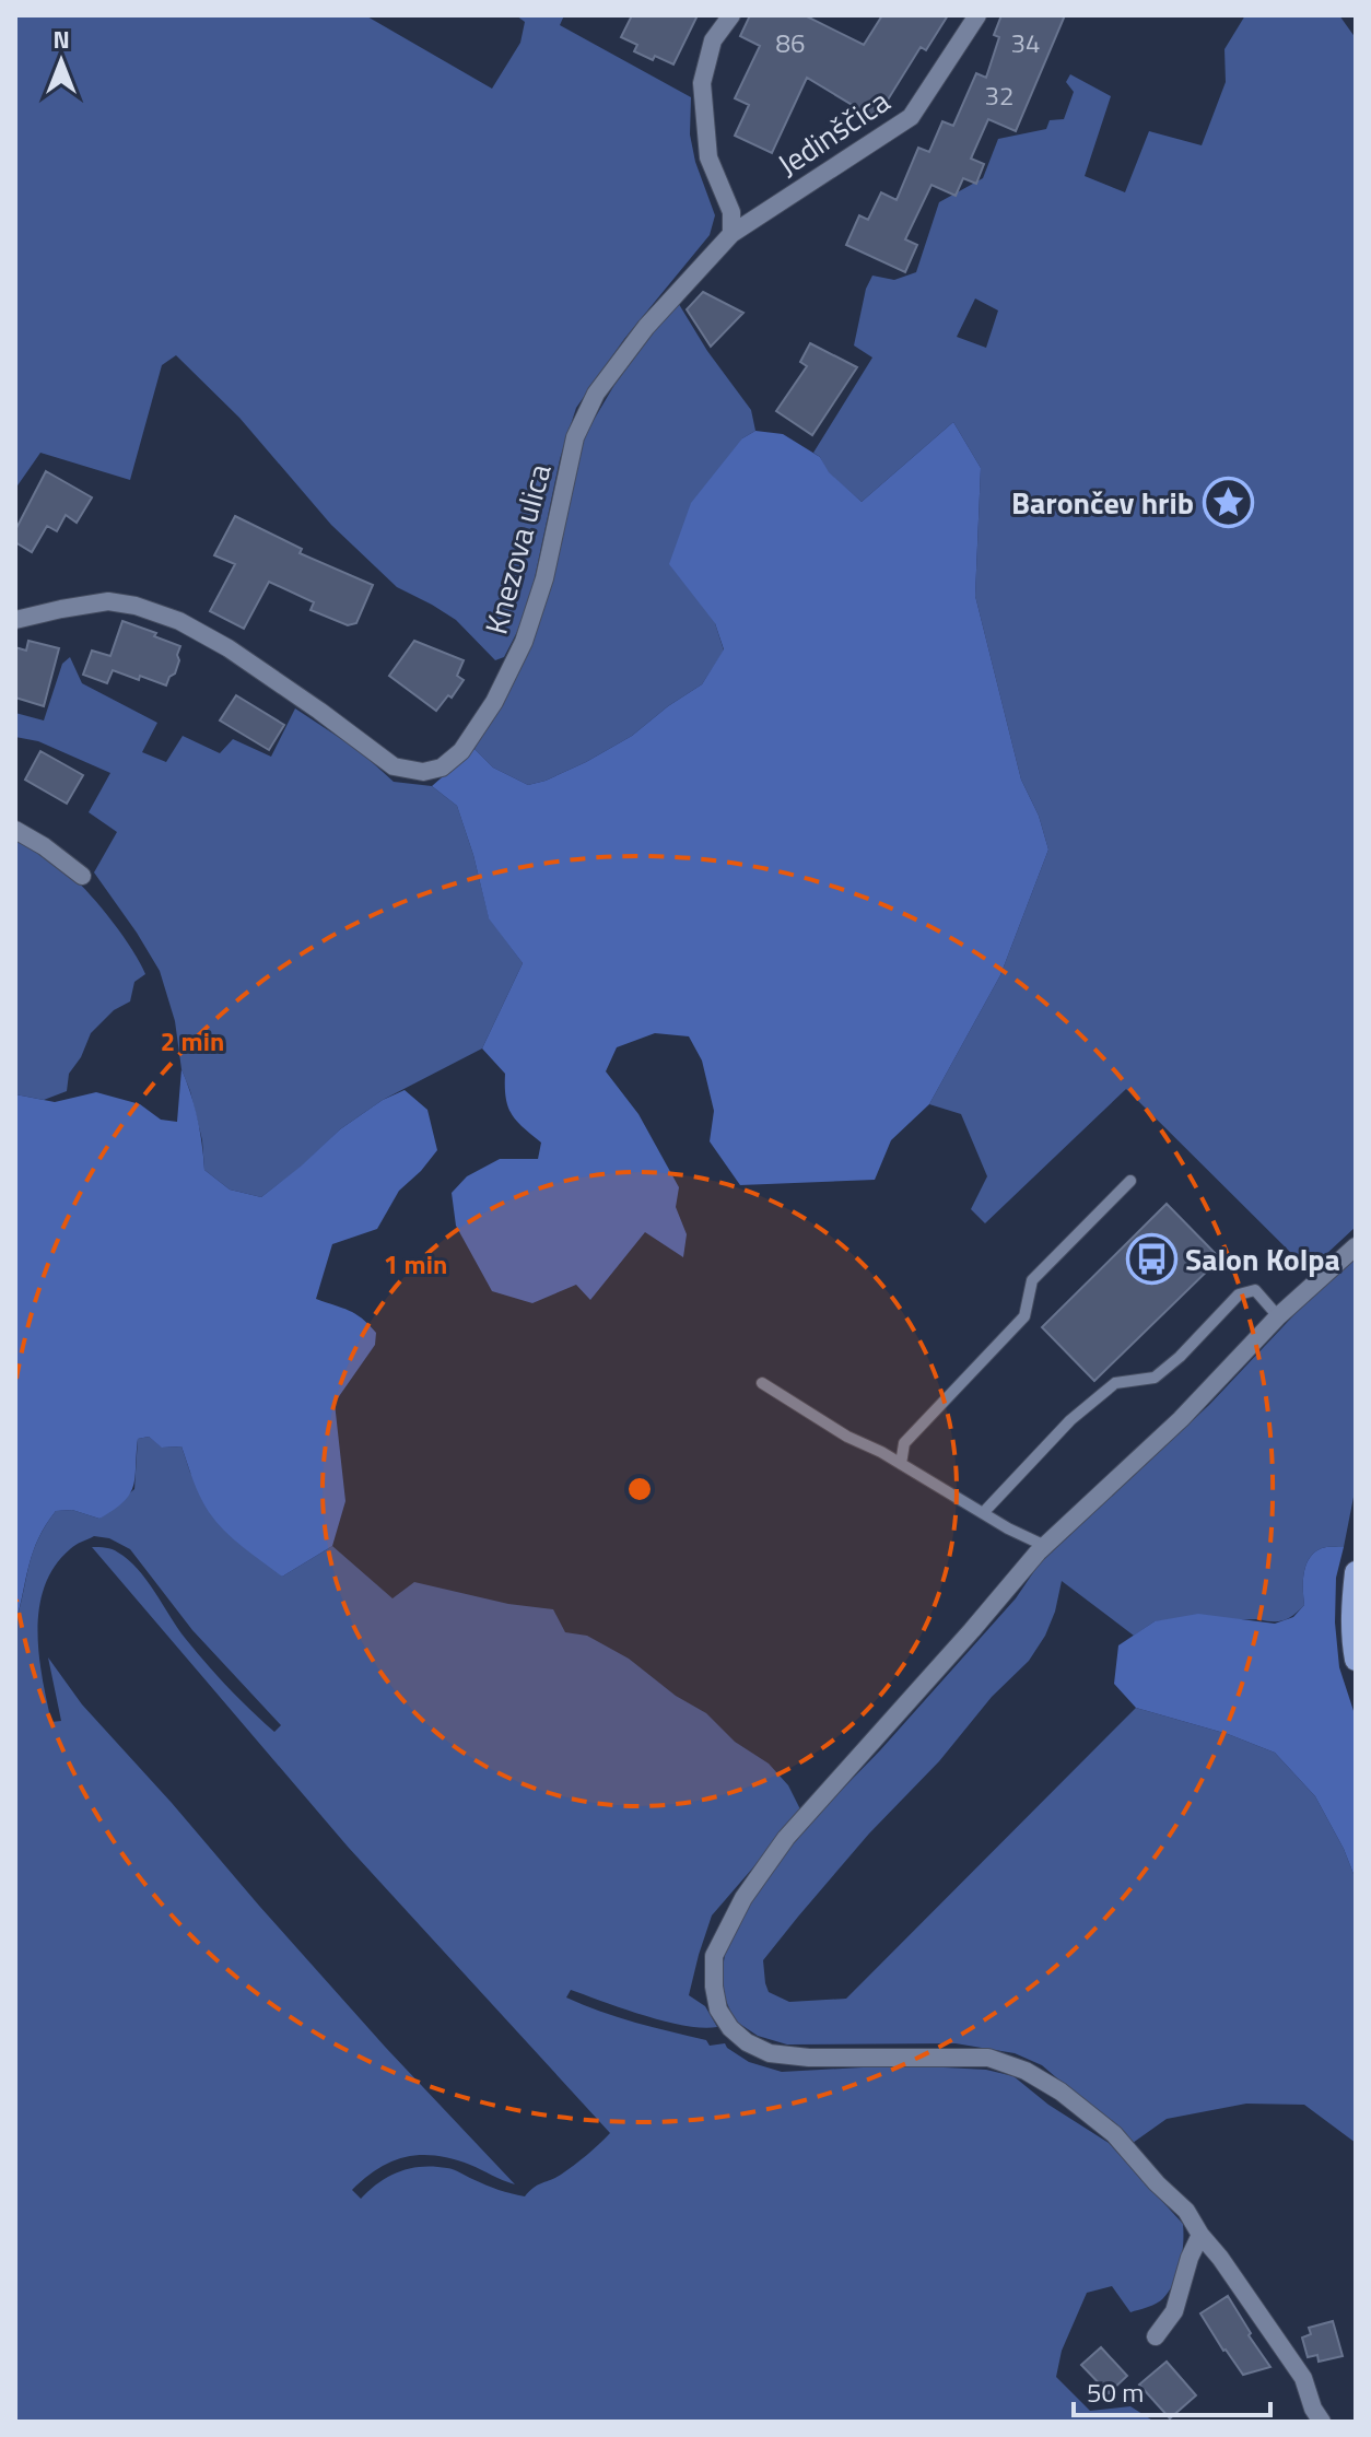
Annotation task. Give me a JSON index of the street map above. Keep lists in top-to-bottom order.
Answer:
{
  "streets": {
    "street": ["Jedinščica", "Knezova ulica"]
  },
  "crossings": [
    ["Jedinščica", "Knezova ulica"]
  ],
  "places": {
    "place": ["Barončev hrib"],
    "bus stop": ["Salon Kolpa"]
  },
  "house_numbers": ["86", "34", "32"],
  "scale_bar": "50 m",
  "north": "top",
  "rings": ["2 min", "1 min"]
}
